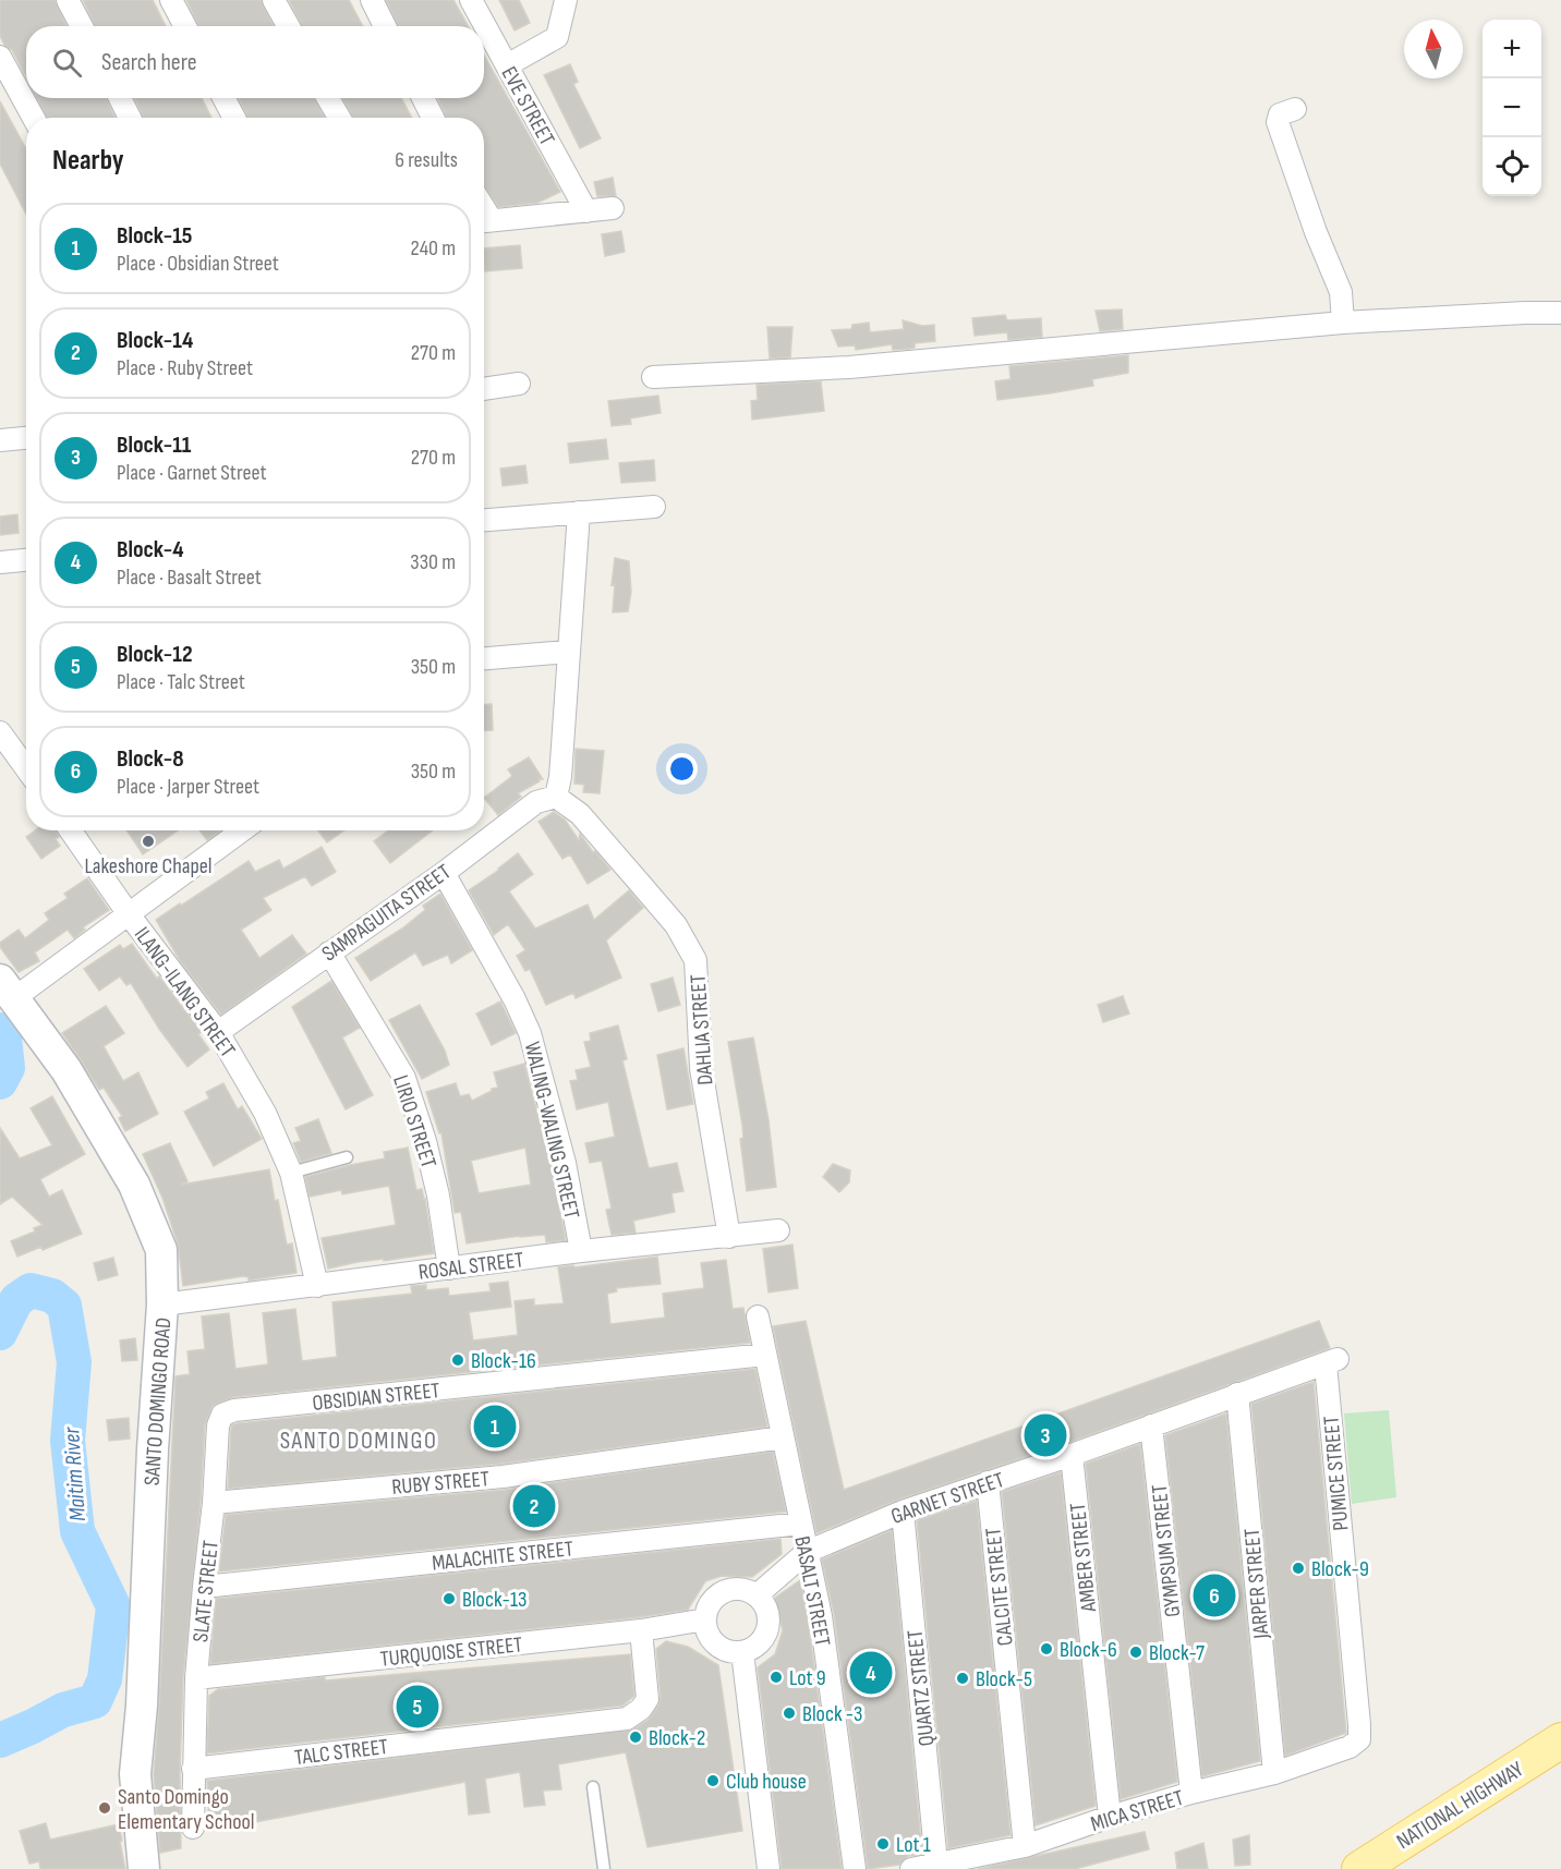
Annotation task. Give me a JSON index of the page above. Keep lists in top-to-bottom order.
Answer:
{
  "streets": {
    "main road": ["NATIONAL HIGHWAY"],
    "street": [
      "EVE STREET",
      "SAMPAGUITA STREET",
      "ILANG-ILANG STREET",
      "DAHLIA STREET",
      "LIRIO STREET",
      "WALING-WALING STREET",
      "ROSAL STREET",
      "OBSIDIAN STREET",
      "SANTO DOMINGO ROAD",
      "PUMICE STREET",
      "RUBY STREET",
      "GARNET STREET",
      "GYMPSUM STREET",
      "MALACHITE STREET",
      "AMBER STREET",
      "JARPER STREET",
      "CALCITE STREET",
      "SLATE STREET",
      "BASALT STREET",
      "TURQUOISE STREET",
      "QUARTZ STREET",
      "TALC STREET",
      "MICA STREET"
    ]
  },
  "crossings": [
    ["SAMPAGUITA STREET", "ILANG-ILANG STREET"],
    ["SAMPAGUITA STREET", "DAHLIA STREET"],
    ["SAMPAGUITA STREET", "LIRIO STREET"],
    ["SAMPAGUITA STREET", "WALING-WALING STREET"],
    ["ILANG-ILANG STREET", "ROSAL STREET"],
    ["DAHLIA STREET", "ROSAL STREET"],
    ["LIRIO STREET", "ROSAL STREET"],
    ["WALING-WALING STREET", "ROSAL STREET"],
    ["ROSAL STREET", "SANTO DOMINGO ROAD"],
    ["OBSIDIAN STREET", "SLATE STREET"],
    ["OBSIDIAN STREET", "BASALT STREET"],
    ["PUMICE STREET", "GARNET STREET"],
    ["PUMICE STREET", "MICA STREET"],
    ["RUBY STREET", "SLATE STREET"],
    ["RUBY STREET", "BASALT STREET"],
    ["GARNET STREET", "GYMPSUM STREET"],
    ["GARNET STREET", "AMBER STREET"],
    ["GARNET STREET", "JARPER STREET"],
    ["GARNET STREET", "CALCITE STREET"],
    ["GARNET STREET", "BASALT STREET"],
    ["GARNET STREET", "TURQUOISE STREET"],
    ["GARNET STREET", "QUARTZ STREET"],
    ["GYMPSUM STREET", "MICA STREET"],
    ["MALACHITE STREET", "SLATE STREET"],
    ["MALACHITE STREET", "BASALT STREET"],
    ["AMBER STREET", "MICA STREET"],
    ["JARPER STREET", "MICA STREET"],
    ["CALCITE STREET", "MICA STREET"],
    ["SLATE STREET", "TURQUOISE STREET"],
    ["SLATE STREET", "TALC STREET"],
    ["TURQUOISE STREET", "TALC STREET"],
    ["QUARTZ STREET", "MICA STREET"]
  ],
  "districts": ["SANTO DOMINGO"],
  "water": ["Maitim River"],
  "places": [
    "Lakeshore Chapel",
    "Block-16",
    "Block-9",
    "Block-13",
    "Block-6",
    "Block-7",
    "Lot 9",
    "Block-5",
    "Block -3",
    "Block-2",
    "Club house",
    "Santo Domingo Elementary School",
    "Lot 1"
  ],
  "north": "top",
  "page": {
    "map_buttons": ["+", "−"],
    "search": "Search here",
    "heading": ["Nearby", "6 results"],
    "list": [
      {
        "mark": "1",
        "name": "Block-15",
        "note": "Place · Obsidian Street",
        "value": "240 m"
      },
      {
        "mark": "2",
        "name": "Block-14",
        "note": "Place · Ruby Street",
        "value": "270 m"
      },
      {
        "mark": "3",
        "name": "Block-11",
        "note": "Place · Garnet Street",
        "value": "270 m"
      },
      {
        "mark": "4",
        "name": "Block-4",
        "note": "Place · Basalt Street",
        "value": "330 m"
      },
      {
        "mark": "5",
        "name": "Block-12",
        "note": "Place · Talc Street",
        "value": "350 m"
      },
      {
        "mark": "6",
        "name": "Block-8",
        "note": "Place · Jarper Street",
        "value": "350 m"
      }
    ],
    "pins": [
      "1",
      "3",
      "2",
      "6",
      "4",
      "5"
    ]
  }
}
